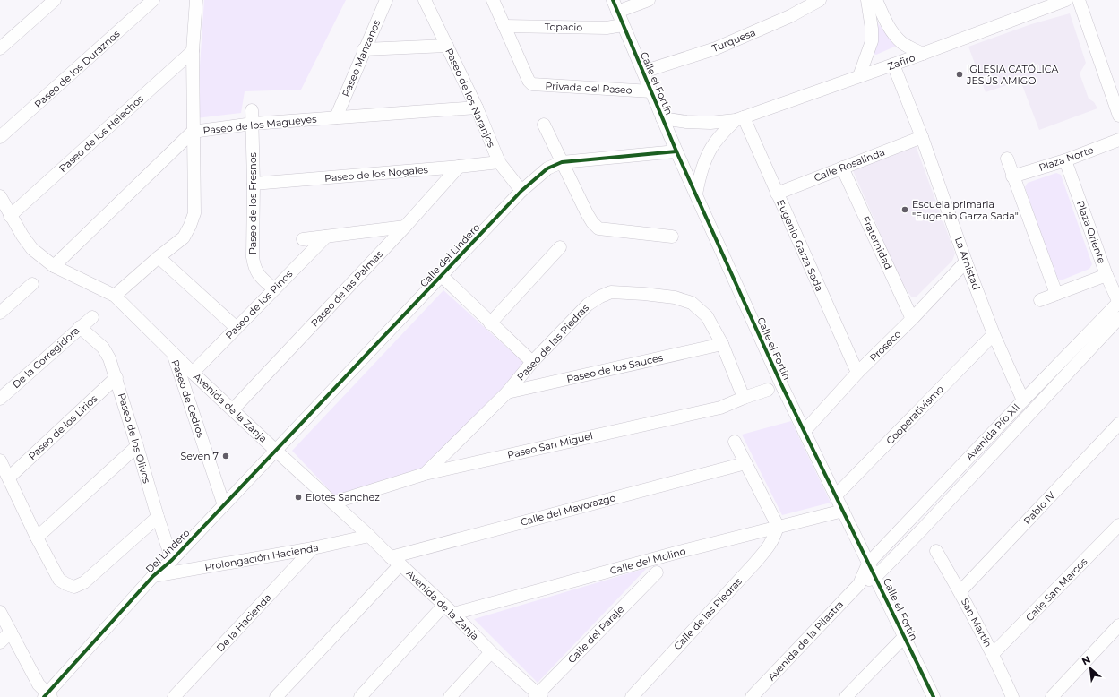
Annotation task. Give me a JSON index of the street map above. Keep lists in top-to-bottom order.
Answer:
{
  "streets": {
    "street": [
      "Topacio",
      "Turquesa",
      "Paseo Manzanos",
      "Zafiro",
      "Paseo de los Duraznos",
      "Calle el Fortín",
      "Privada del Paseo",
      "Paseo de los Naranjos",
      "Paseo de los Magueyes",
      "Paseo de los Helechos",
      "Plaza Norte",
      "Calle Rosalinda",
      "Paseo de los Nogales",
      "Paseo de los Fresnos",
      "Plaza Oriente",
      "Fraternidad",
      "Eugenio Garza Sada",
      "Calle del Lindero",
      "La Amistad",
      "Paseo de las Palmas",
      "Paseo de los Pinos",
      "Paseo de las Piedras",
      "Proseco",
      "De la Corregidora",
      "Paseo de los Sauces",
      "Paseo de Cedros",
      "Avenida de la Zanja",
      "Cooperativismo",
      "Paseo de los Lirios",
      "Avenida Pío XII",
      "Paseo de los Olivos",
      "Paseo San Miguel",
      "Pablo IV",
      "Calle del Mayorazgo",
      "Del Lindero",
      "Prolongación Hacienda",
      "Calle del Molino",
      "Calle San Marcos",
      "Calle de las Piedras",
      "De la Hacienda",
      "San Martín",
      "Calle del Paraje",
      "Avenida de la Pilastra"
    ]
  },
  "crossings": [
    ["Topacio", "Calle el Fortín"],
    ["Topacio", "Privada del Paseo"],
    ["Turquesa", "Calle el Fortín"],
    ["Paseo Manzanos", "Paseo de los Magueyes"],
    ["Zafiro", "Calle el Fortín"],
    ["Zafiro", "Eugenio Garza Sada"],
    ["Zafiro", "La Amistad"],
    ["Calle el Fortín", "Privada del Paseo"],
    ["Calle el Fortín", "Calle del Lindero"],
    ["Calle el Fortín", "Proseco"],
    ["Calle el Fortín", "Cooperativismo"],
    ["Calle el Fortín", "Avenida Pío XII"],
    ["Calle el Fortín", "Calle del Molino"],
    ["Paseo de los Naranjos", "Paseo de los Magueyes"],
    ["Paseo de los Naranjos", "Paseo de los Nogales"],
    ["Paseo de los Naranjos", "Calle del Lindero"],
    ["Paseo de los Magueyes", "Paseo de los Fresnos"],
    ["Paseo de los Magueyes", "Avenida de la Zanja"],
    ["Paseo de los Helechos", "Avenida de la Zanja"],
    ["Plaza Norte", "Plaza Oriente"],
    ["Calle Rosalinda", "Fraternidad"],
    ["Calle Rosalinda", "Eugenio Garza Sada"],
    ["Calle Rosalinda", "La Amistad"],
    ["Paseo de los Nogales", "Paseo de los Fresnos"],
    ["Paseo de los Nogales", "Paseo de las Palmas"],
    ["Paseo de los Fresnos", "Paseo de los Pinos"],
    ["Plaza Oriente", "Avenida Pío XII"],
    ["Fraternidad", "Proseco"],
    ["Eugenio Garza Sada", "Proseco"],
    ["Calle del Lindero", "Avenida de la Zanja"],
    ["Calle del Lindero", "Del Lindero"],
    ["La Amistad", "Proseco"],
    ["La Amistad", "Cooperativismo"],
    ["La Amistad", "Avenida Pío XII"],
    ["Paseo de las Palmas", "Avenida de la Zanja"],
    ["Paseo de los Pinos", "Avenida de la Zanja"],
    ["Paseo de las Piedras", "Paseo de los Sauces"],
    ["Paseo de las Piedras", "Paseo San Miguel"],
    ["De la Corregidora", "Paseo de los Olivos"],
    ["Paseo de Cedros", "Avenida de la Zanja"],
    ["Paseo de Cedros", "Del Lindero"],
    ["Avenida de la Zanja", "Paseo San Miguel"],
    ["Avenida de la Zanja", "Calle del Mayorazgo"],
    ["Avenida de la Zanja", "Del Lindero"],
    ["Avenida de la Zanja", "Prolongación Hacienda"],
    ["Avenida de la Zanja", "Calle del Molino"],
    ["Avenida de la Zanja", "Calle del Paraje"],
    ["Paseo de los Lirios", "Paseo de los Olivos"],
    ["Paseo de los Olivos", "Del Lindero"],
    ["Pablo IV", "San Martín"],
    ["Del Lindero", "Prolongación Hacienda"],
    ["Prolongación Hacienda", "De la Hacienda"],
    ["Calle del Molino", "Calle de las Piedras"],
    ["Calle San Marcos", "San Martín"]
  ],
  "places": [
    "IGLESIA CATÓLICA JESÚS AMIGO",
    "Escuela primaria \"Eugenio Garza Sada\"",
    "Seven 7",
    "Elotes Sanchez"
  ],
  "north": "top left"
}
